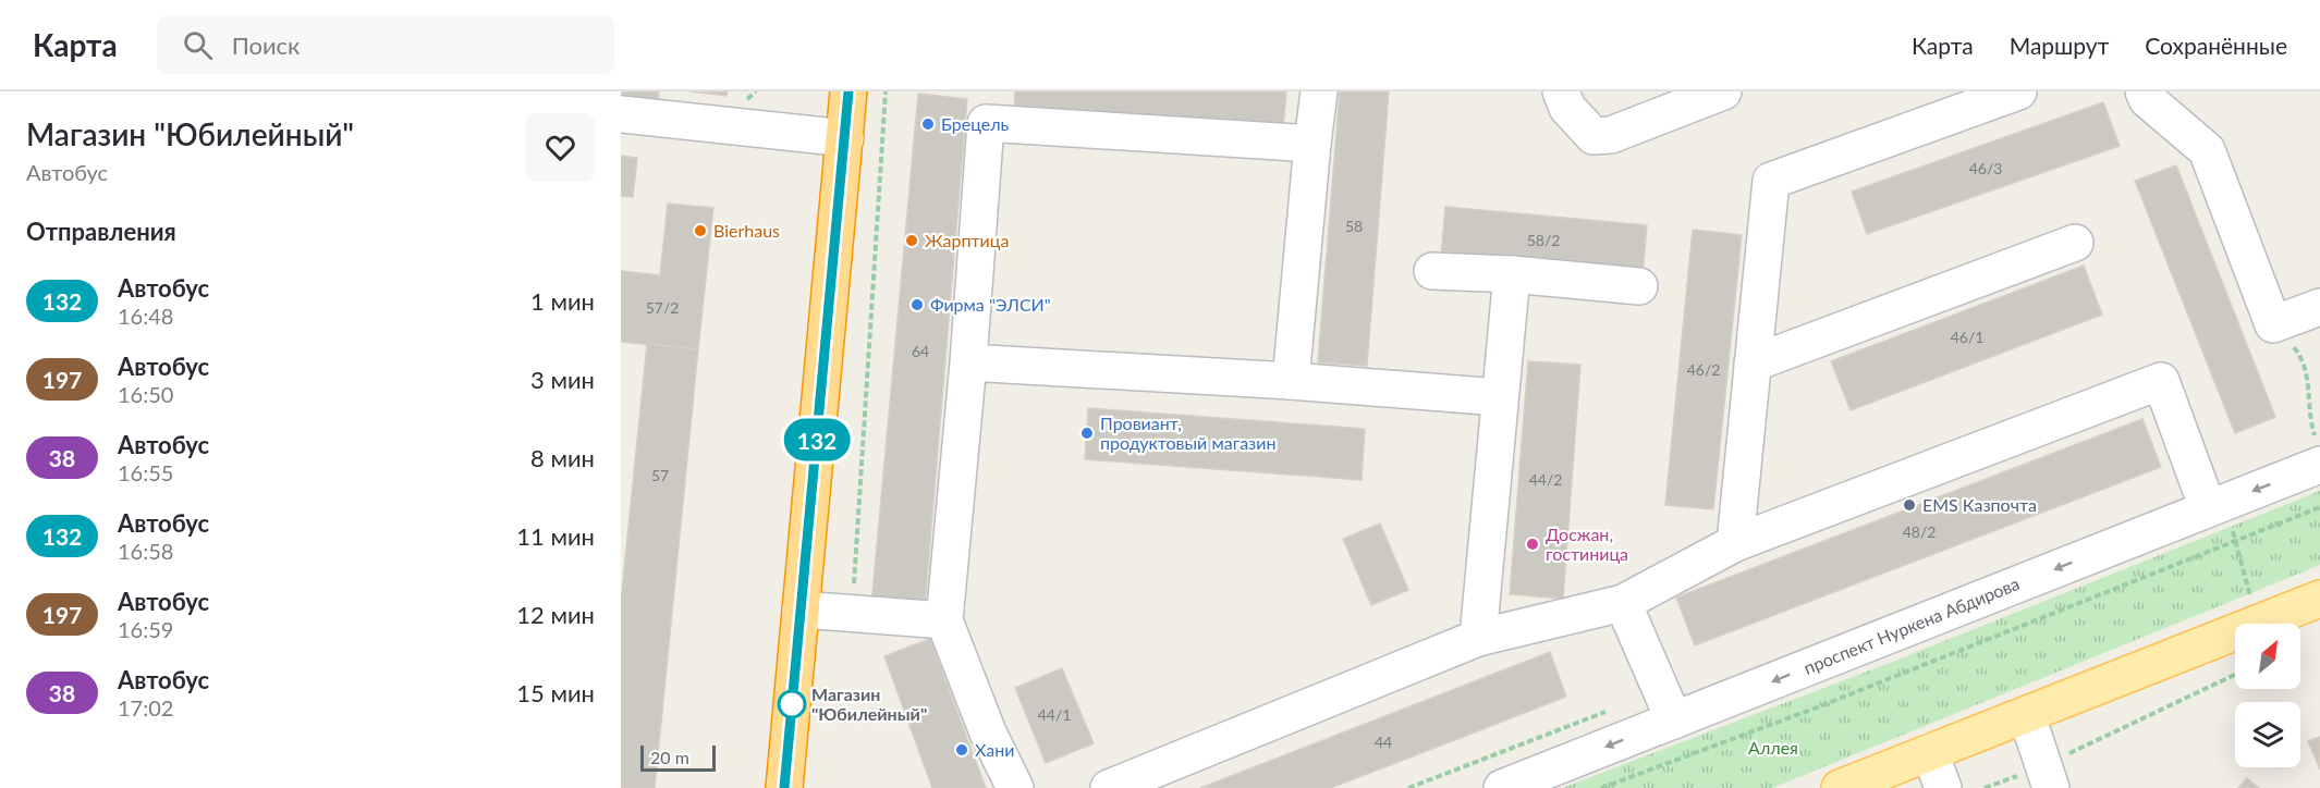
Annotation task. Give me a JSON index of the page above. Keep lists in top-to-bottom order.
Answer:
{
  "streets": {
    "street": ["проспект Нуркена Абдирова"]
  },
  "parks": ["Аллея"],
  "places": [
    "Брецель",
    "Bierhaus",
    "Жарптица",
    "Фирма \"ЭЛСИ\"",
    "Провиант, продуктовый магазин",
    "EMS Казпочта",
    "Досжан, гостиница",
    "Магазин \"Юбилейный\"",
    "Хани"
  ],
  "lines": ["bus line 132"],
  "house_numbers": [
    "46/3",
    "58",
    "58/2",
    "57/2",
    "46/1",
    "64",
    "46/2",
    "57",
    "44/2",
    "48/2",
    "44/1",
    "44"
  ],
  "scale_bar": "20 m",
  "north": "top right",
  "page": {
    "header": "Карта",
    "search": "Поиск",
    "nav": ["Карта", "Маршрут", "Сохранённые"],
    "heading": [
      ["Магазин \"Юбилейный\"", "Автобус"],
      "Отправления"
    ],
    "on_map": "132",
    "list": [
      {
        "mark": "132",
        "name": "Автобус",
        "note": "16:48",
        "value": "1 мин"
      },
      {
        "mark": "197",
        "name": "Автобус",
        "note": "16:50",
        "value": "3 мин"
      },
      {
        "mark": "38",
        "name": "Автобус",
        "note": "16:55",
        "value": "8 мин"
      },
      {
        "mark": "132",
        "name": "Автобус",
        "note": "16:58",
        "value": "11 мин"
      },
      {
        "mark": "197",
        "name": "Автобус",
        "note": "16:59",
        "value": "12 мин"
      },
      {
        "mark": "38",
        "name": "Автобус",
        "note": "17:02",
        "value": "15 мин"
      }
    ],
    "scale": "20 m"
  }
}
